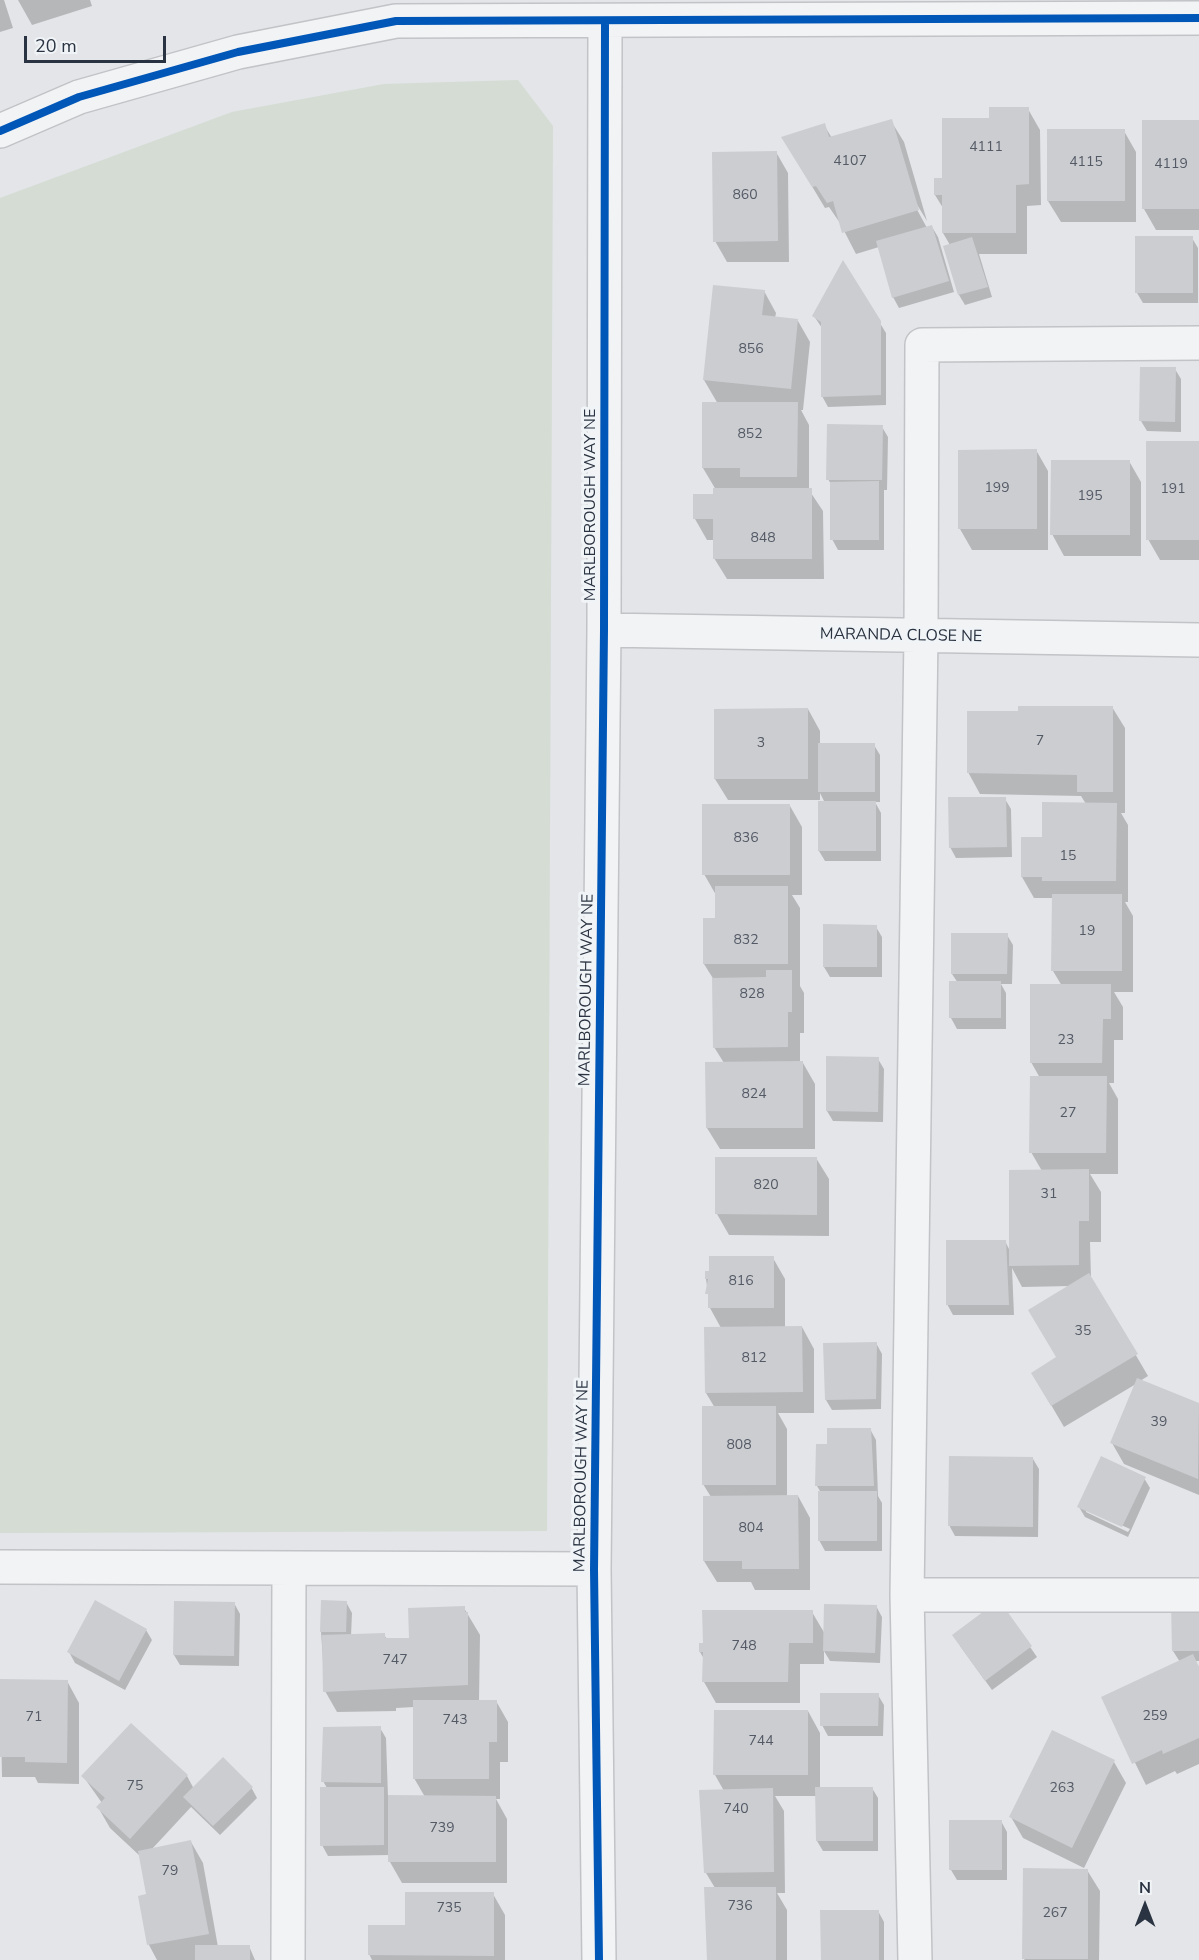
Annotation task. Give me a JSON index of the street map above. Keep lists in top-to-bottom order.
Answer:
{
  "streets": {
    "street": ["MARLBOROUGH WAY NE", "MARANDA CLOSE NE"]
  },
  "crossings": [
    ["MARLBOROUGH WAY NE", "MARANDA CLOSE NE"]
  ],
  "house_numbers": [
    "4111",
    "4107",
    "4115",
    "4119",
    "860",
    "856",
    "852",
    "199",
    "191",
    "195",
    "848",
    "7",
    "3",
    "836",
    "15",
    "19",
    "832",
    "828",
    "23",
    "824",
    "27",
    "820",
    "31",
    "816",
    "35",
    "812",
    "39",
    "808",
    "804",
    "748",
    "747",
    "259",
    "71",
    "743",
    "744",
    "75",
    "263",
    "740",
    "739",
    "79",
    "736",
    "735",
    "267"
  ],
  "scale_bar": "20 m",
  "north": "top"
}
